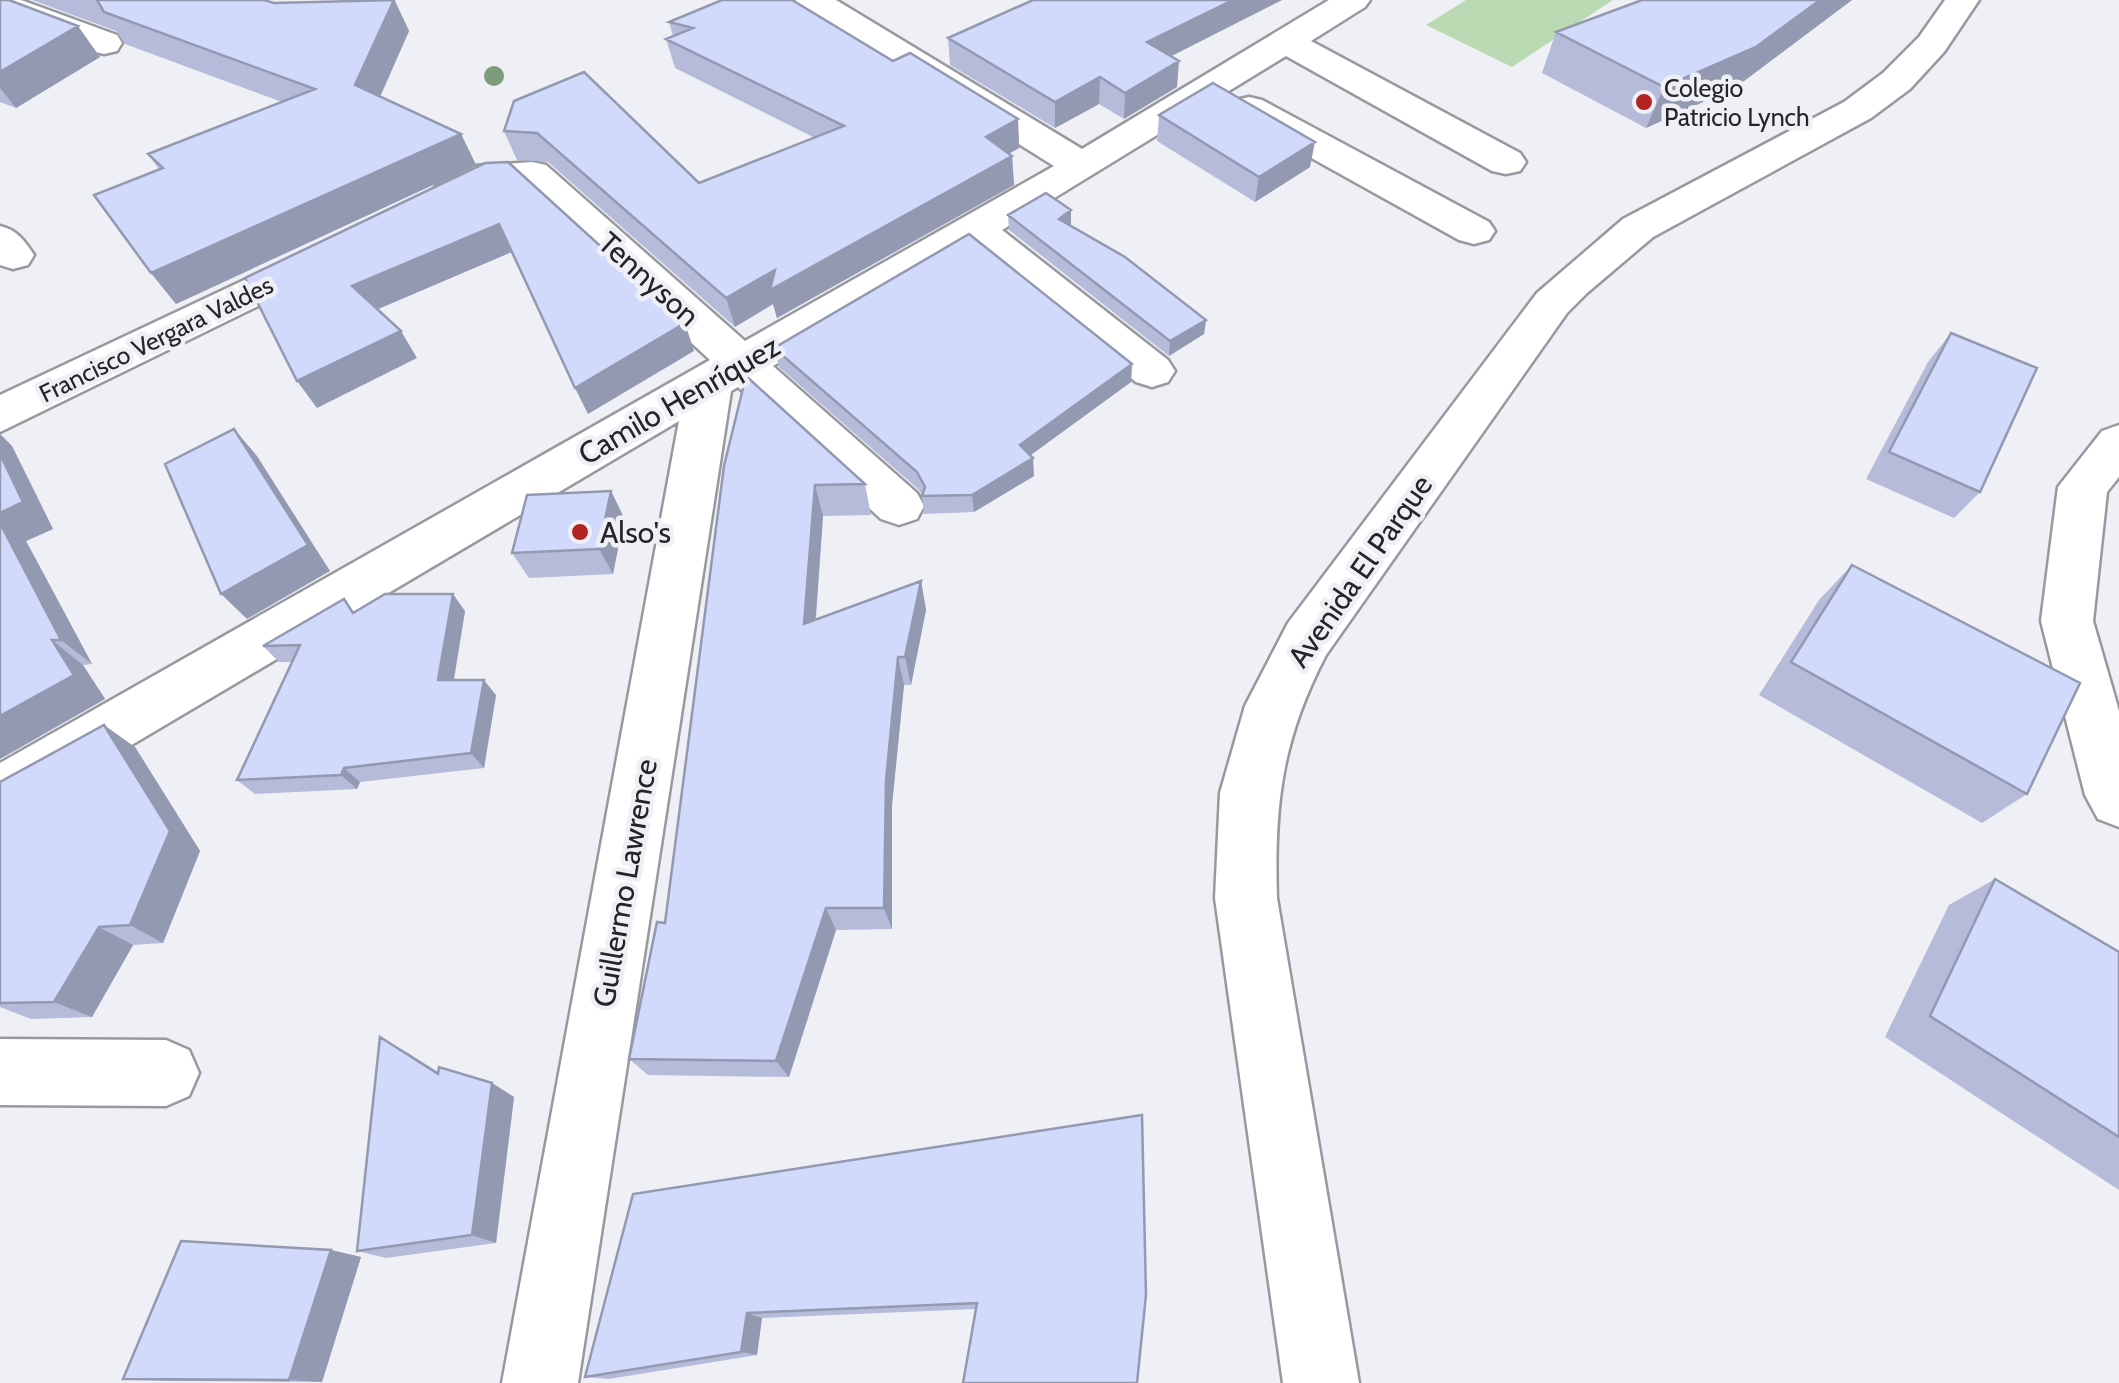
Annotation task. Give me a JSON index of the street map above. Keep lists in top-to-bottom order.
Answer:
{
  "streets": {
    "street": [
      "Tennyson",
      "Francisco Vergara Valdes",
      "Camilo Henríquez",
      "Avenida El Parque",
      "Guillermo Lawrence"
    ]
  },
  "crossings": [
    ["Tennyson", "Camilo Henríquez"],
    ["Tennyson", "Guillermo Lawrence"],
    ["Camilo Henríquez", "Guillermo Lawrence"]
  ],
  "places": ["Colegio Patricio Lynch", "Also's"]
}
